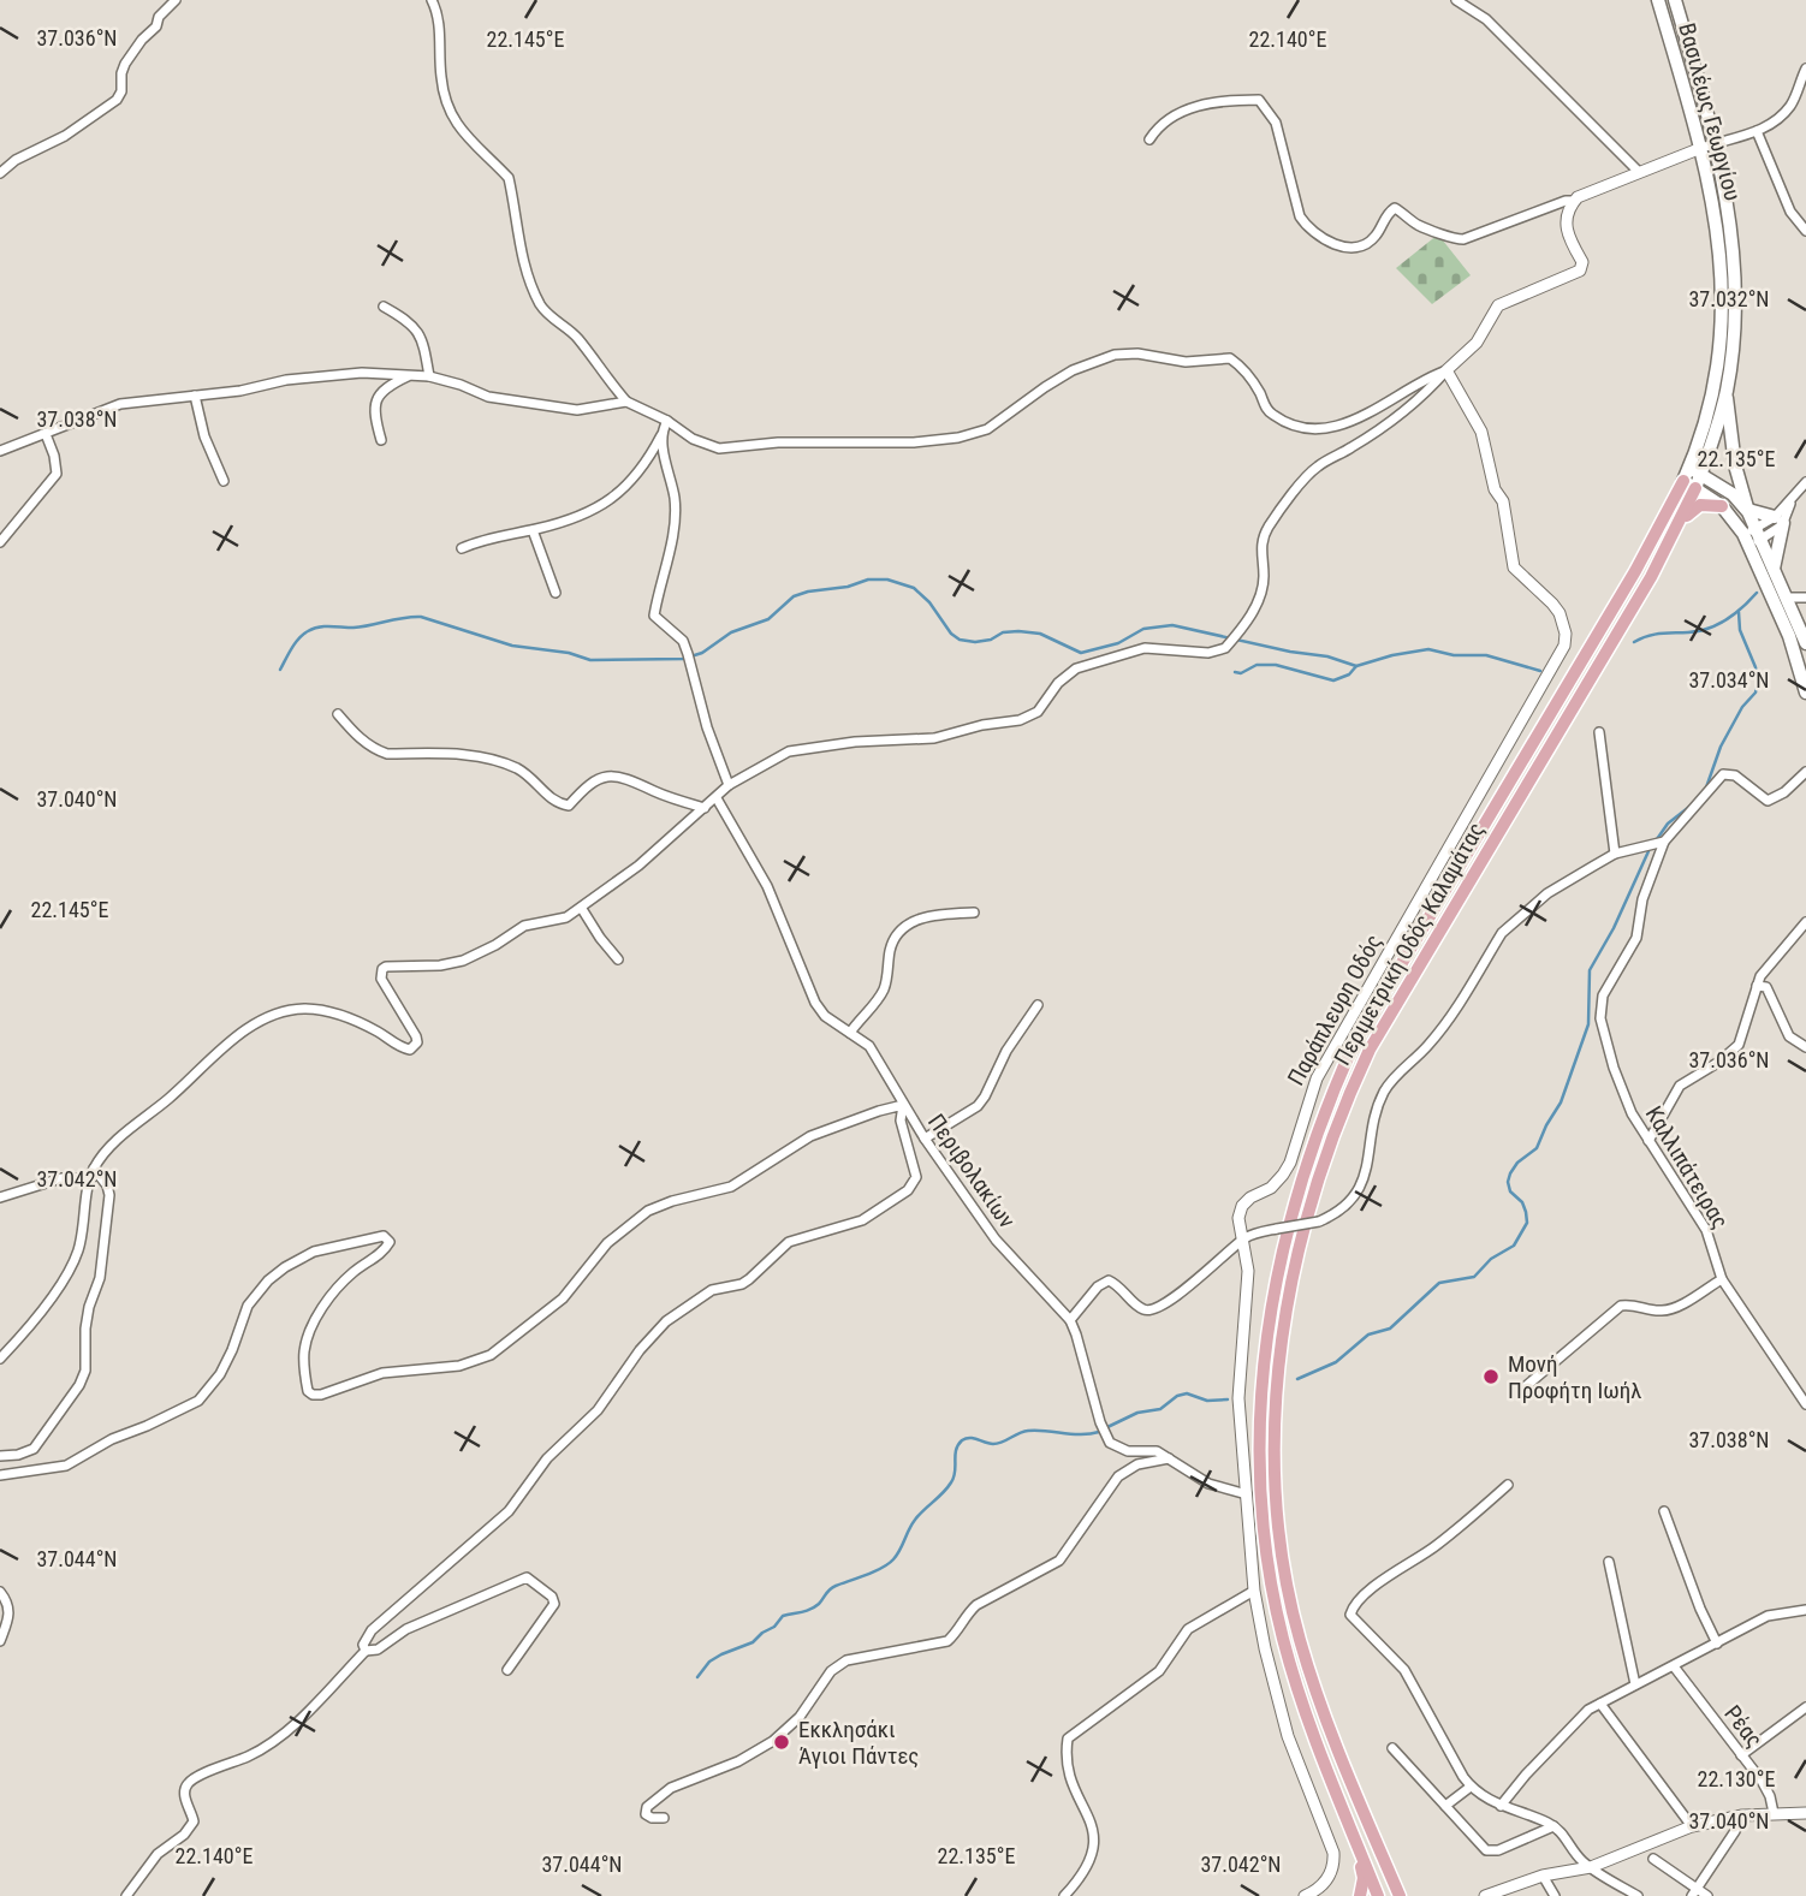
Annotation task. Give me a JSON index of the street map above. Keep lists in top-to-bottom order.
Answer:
{
  "streets": {
    "main road": ["Βασιλέως Γεωργίου", "Περιμετρική Οδός Καλαμάτας"],
    "street": [
      "Παράπλευρη Οδός",
      "Καλλιπάτειρας",
      "Περιβολακίων",
      "Ρέας"
    ]
  },
  "crossings": [
    ["Βασιλέως Γεωργίου", "Περιμετρική Οδός Καλαμάτας"],
    ["Παράπλευρη Οδός", "Περιβολακίων"]
  ],
  "places": ["Μονή Προφήτη Ιωήλ", "Εκκλησάκι Άγιοι Πάντες"],
  "coordinates": [
    "37.036°N",
    "22.145°E",
    "22.140°E",
    "37.032°N",
    "37.038°N",
    "22.135°E",
    "37.034°N",
    "37.040°N",
    "37.042°N",
    "37.044°N",
    "22.130°E"
  ]
}
